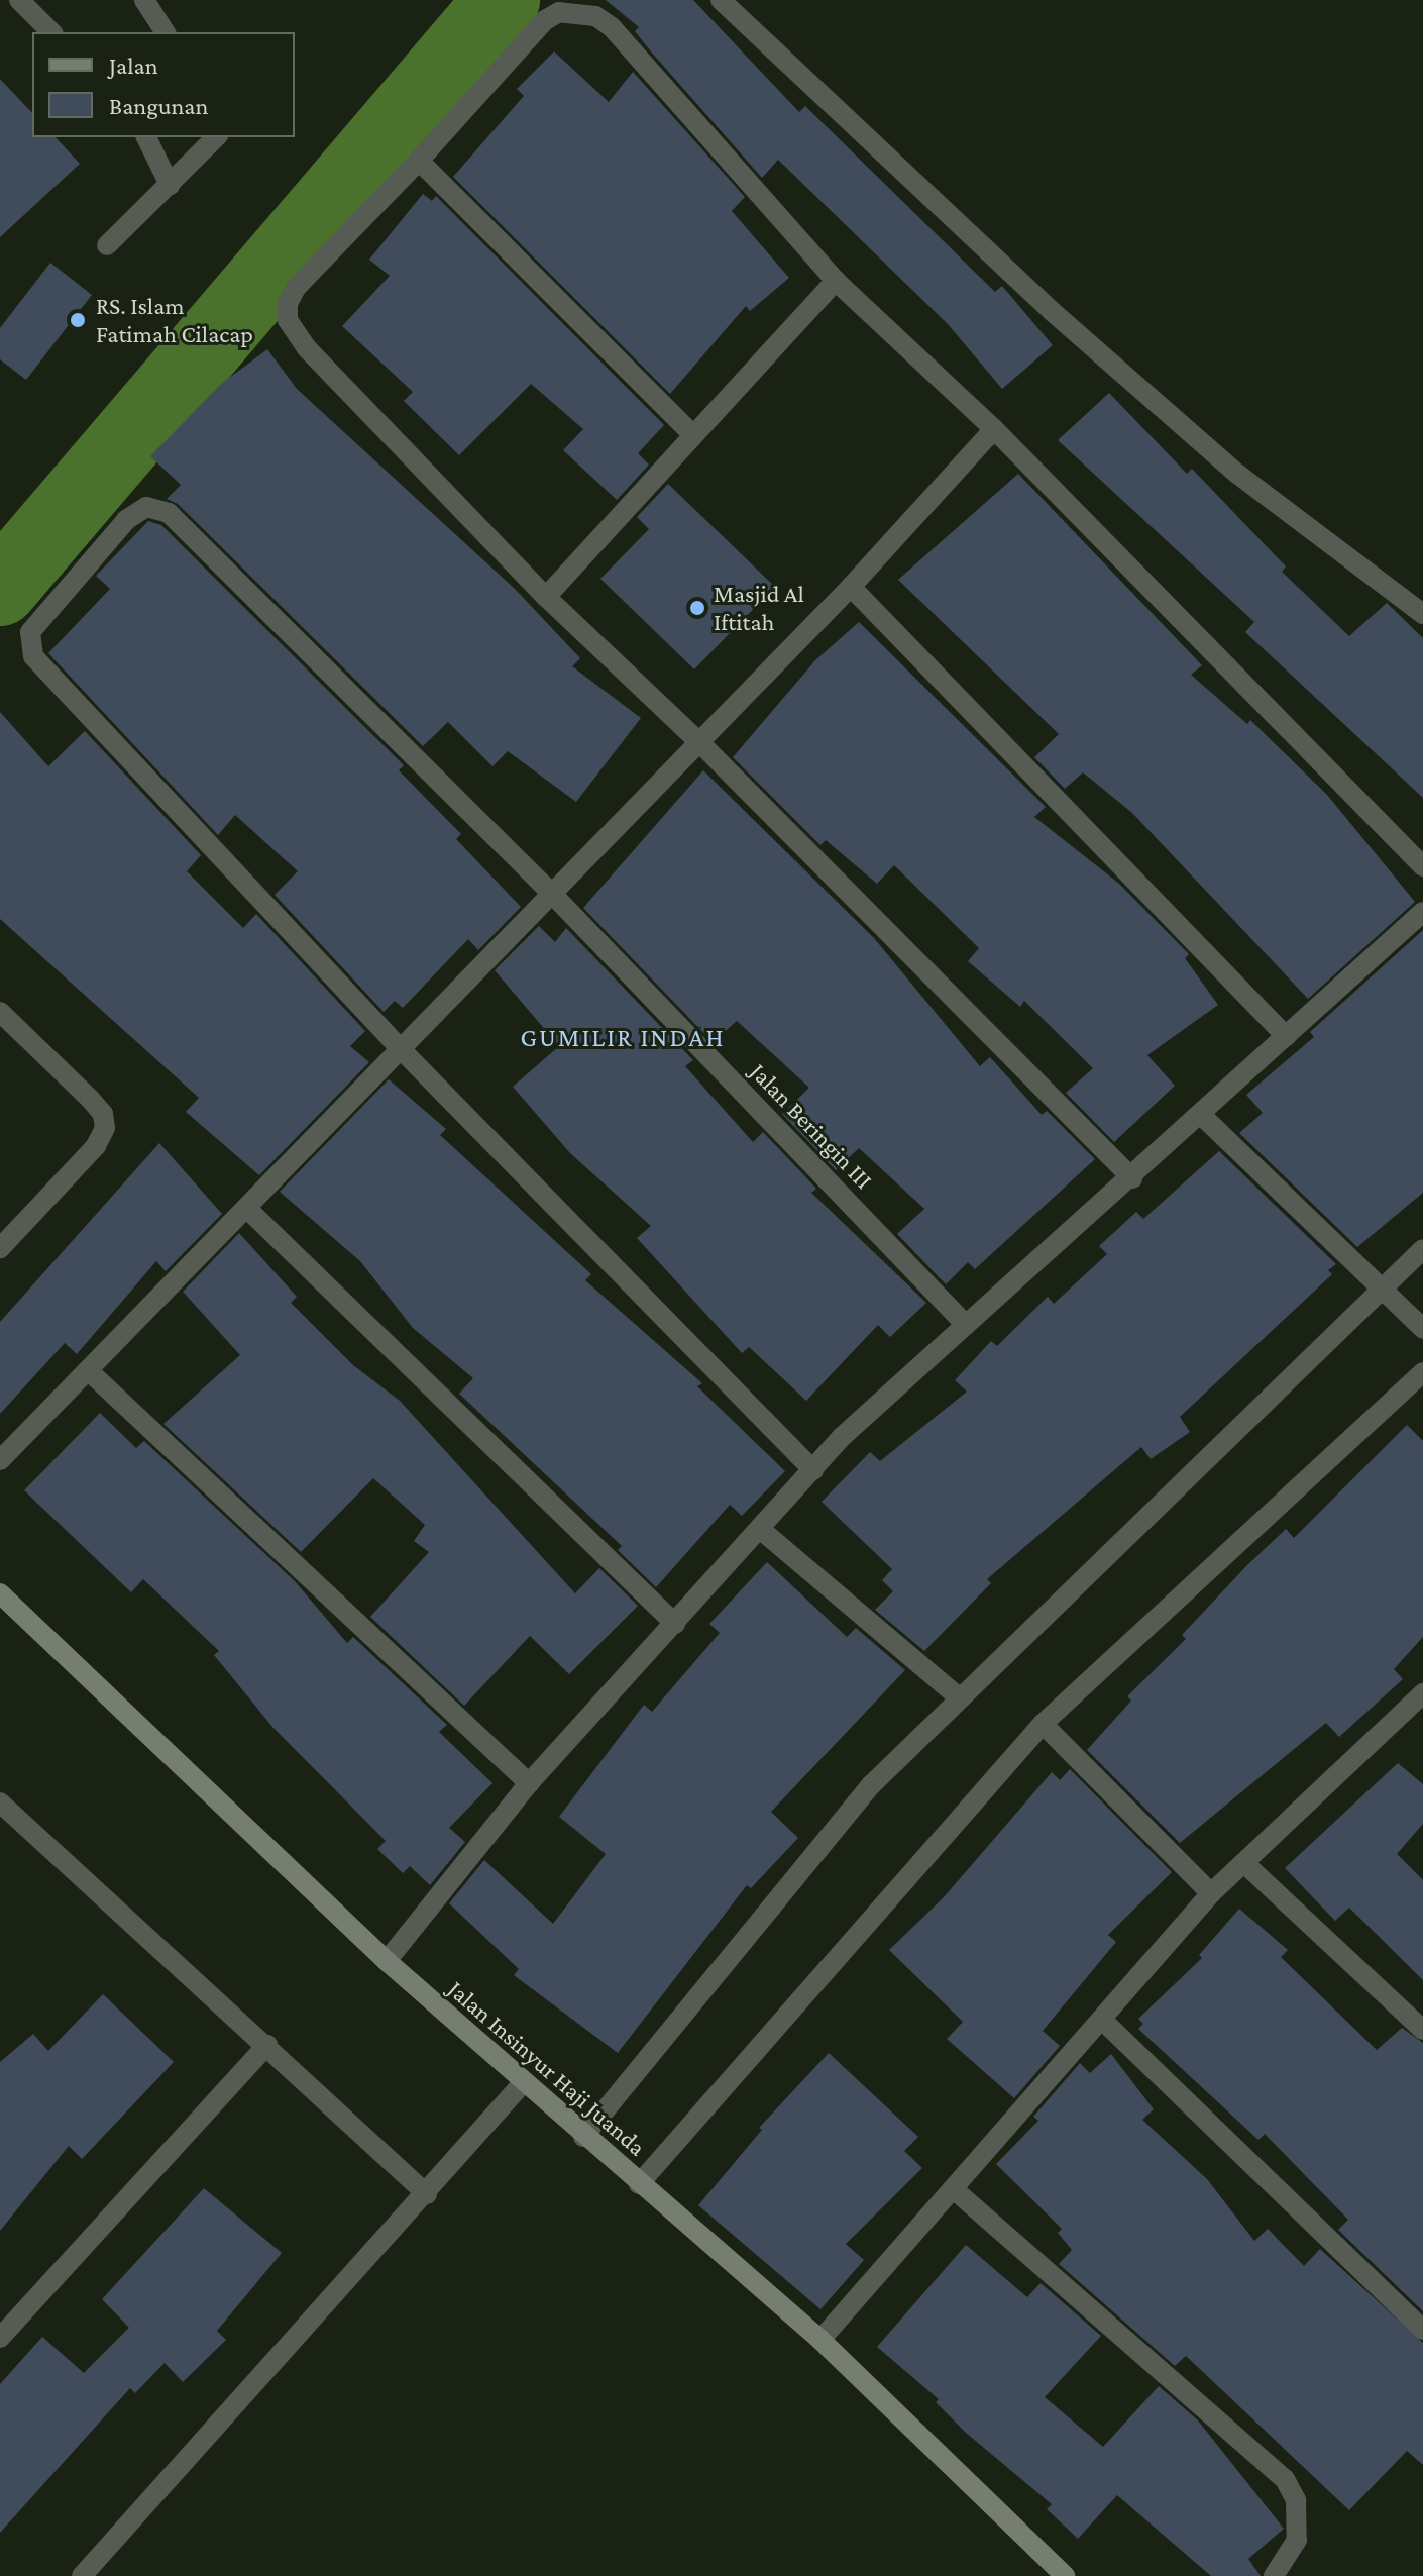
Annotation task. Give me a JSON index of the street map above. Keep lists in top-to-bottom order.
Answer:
{
  "streets": {
    "street": ["Jalan Beringin III", "Jalan Insinyur Haji Juanda"]
  },
  "districts": ["GUMILIR INDAH"],
  "places": ["RS. Islam Fatimah Cilacap", "Masjid Al Iftitah"],
  "legend": ["Jalan", "Bangunan"]
}
